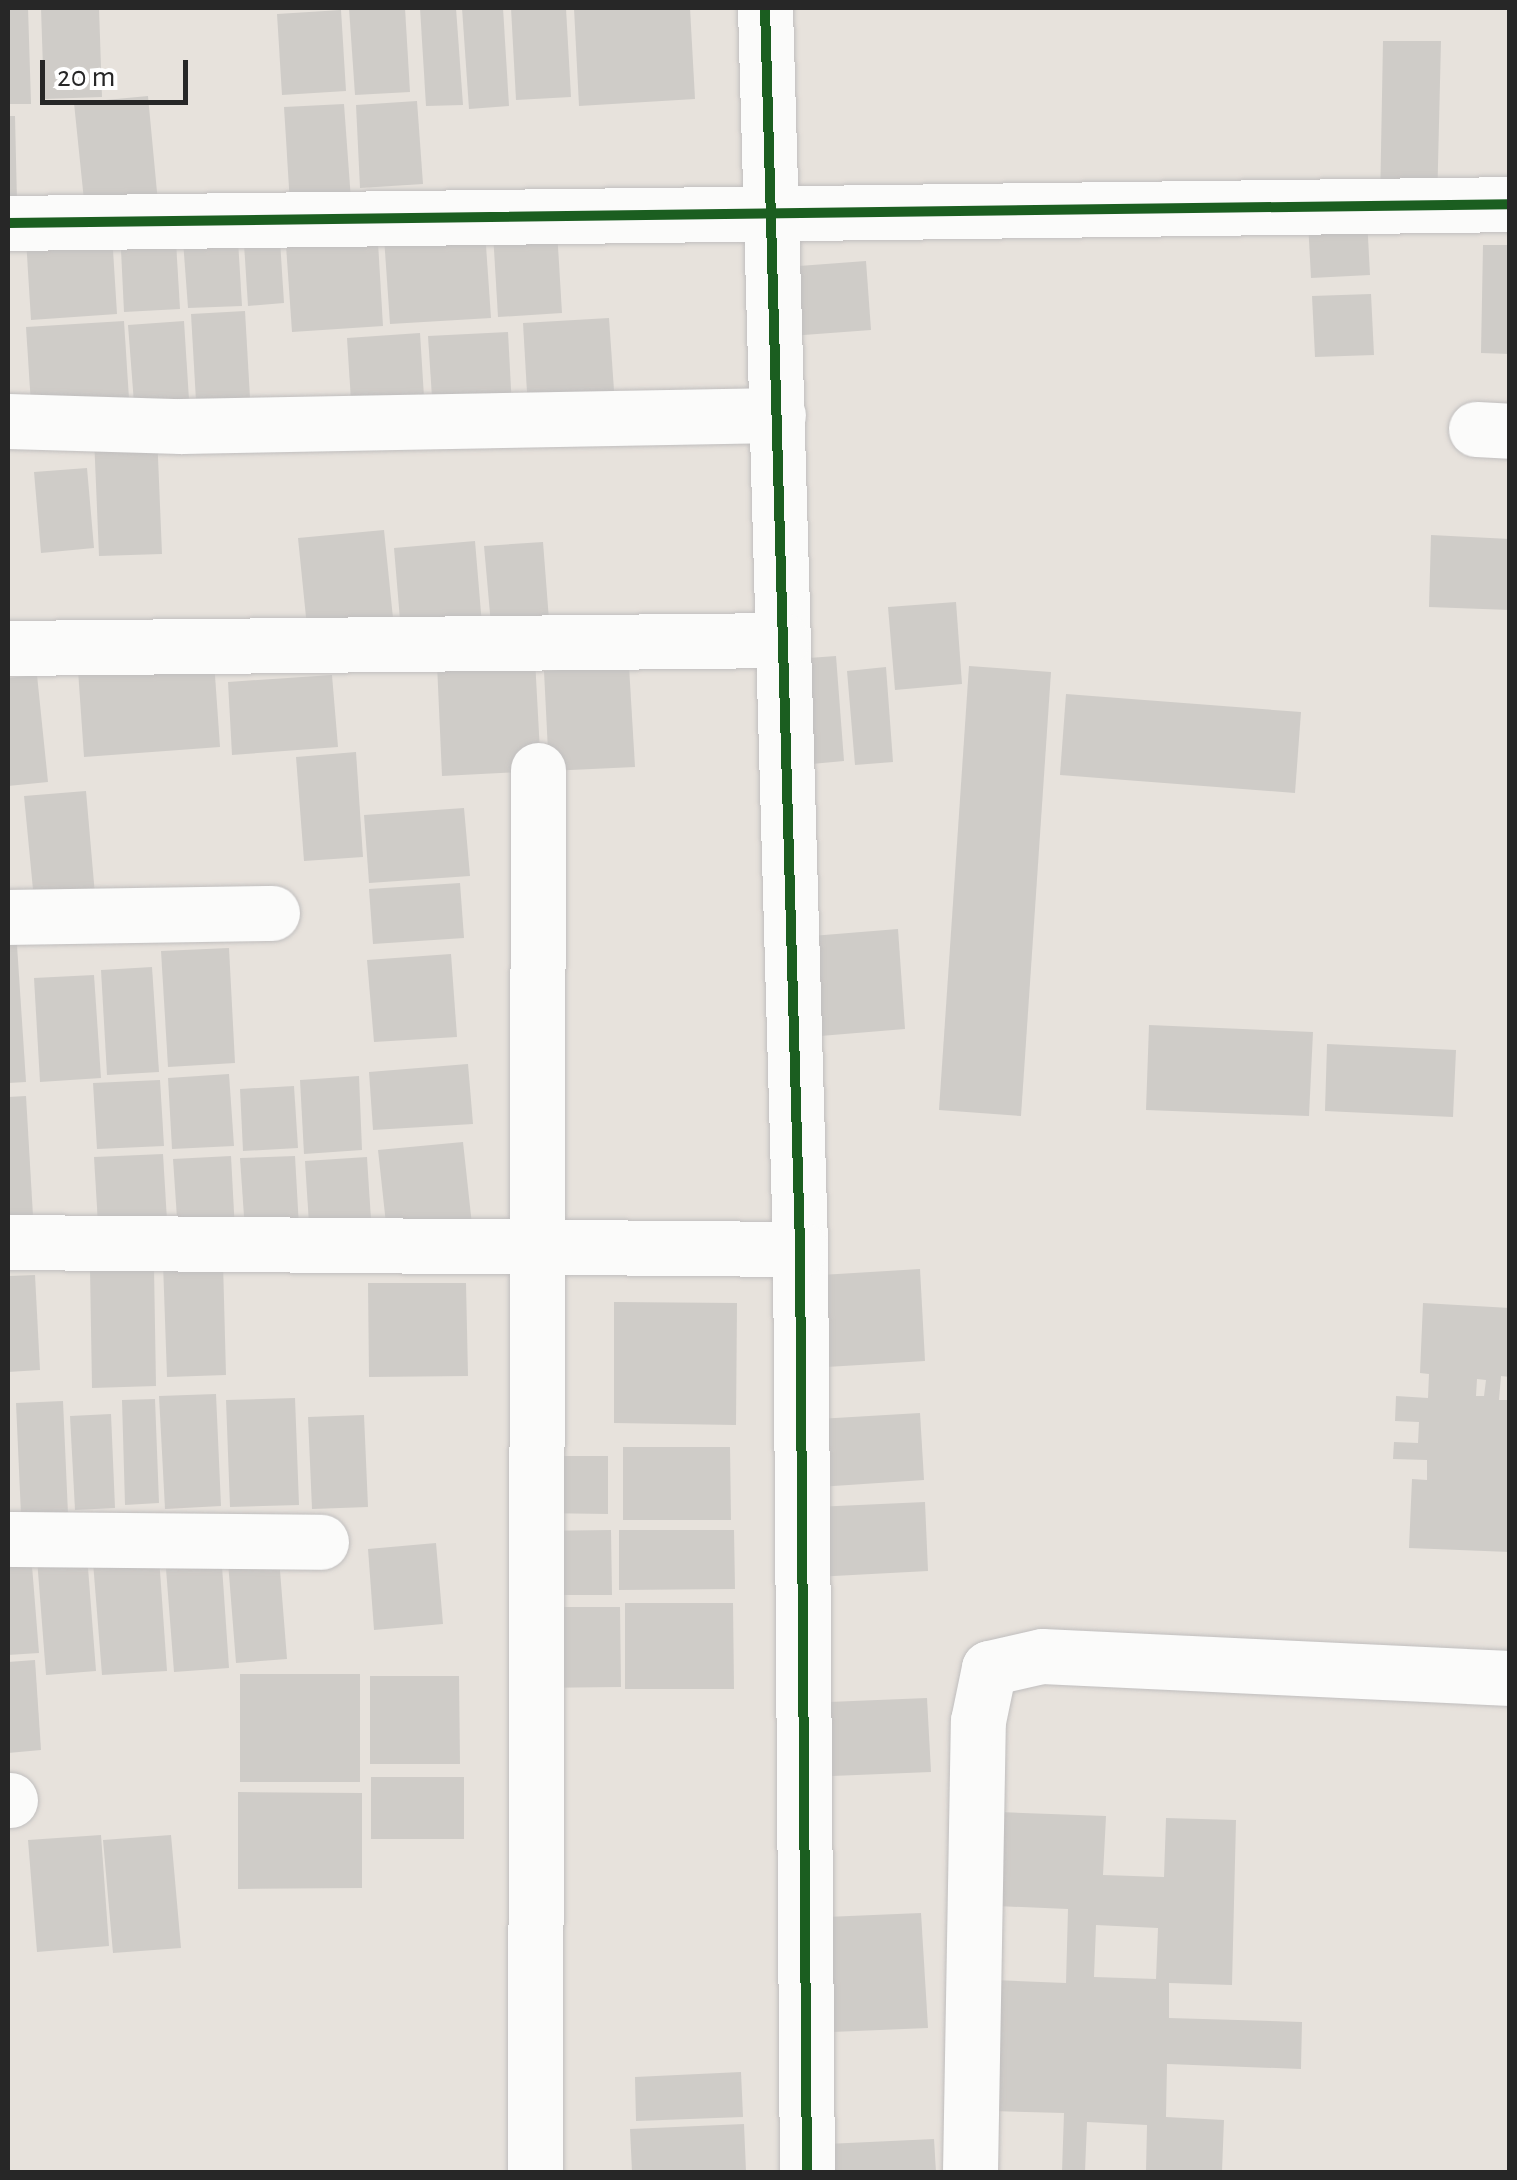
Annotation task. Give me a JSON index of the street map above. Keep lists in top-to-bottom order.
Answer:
{
  "scale_bar": "20 m"
}
